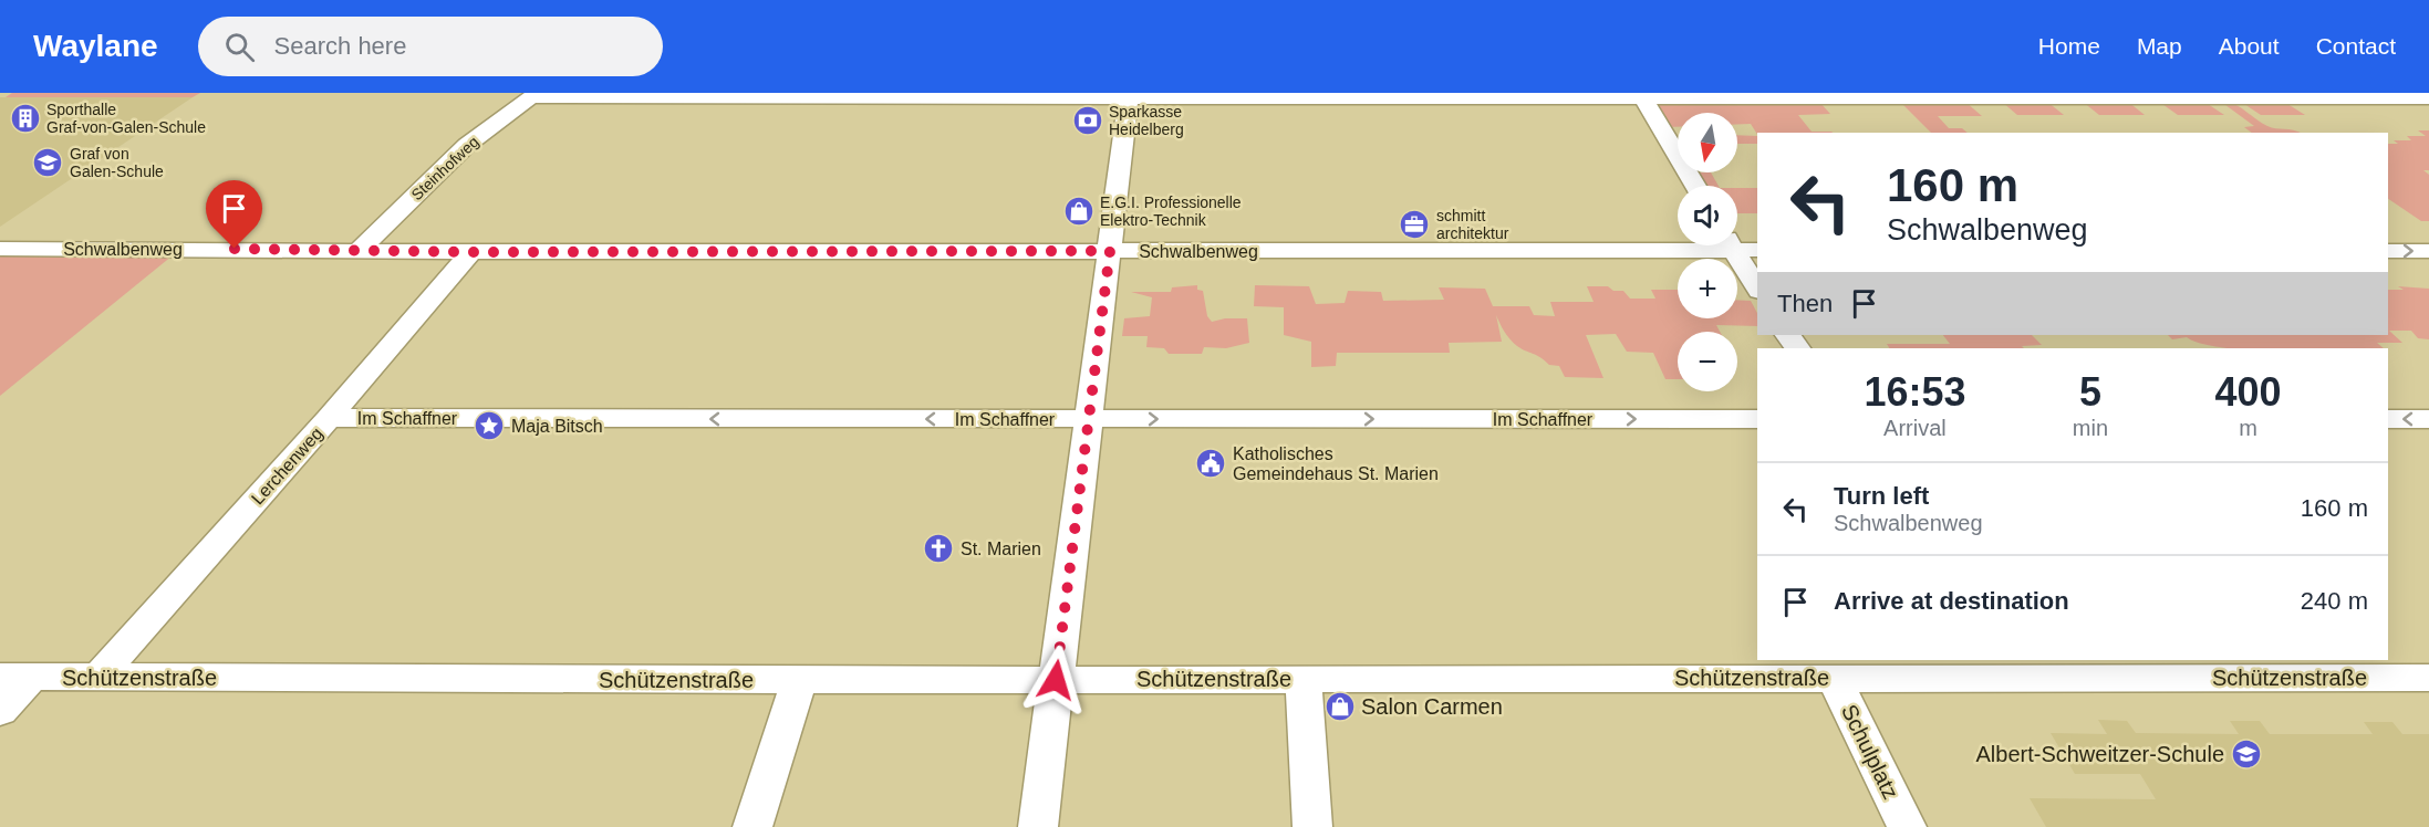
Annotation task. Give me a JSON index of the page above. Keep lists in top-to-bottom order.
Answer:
{
  "streets": {
    "street": [
      "Steinhofweg",
      "Schwalbenweg",
      "Im Schaffner",
      "Lerchenweg",
      "Schützenstraße",
      "Schulplatz"
    ]
  },
  "crossings": [
    ["Steinhofweg", "Schwalbenweg"],
    ["Schwalbenweg", "Lerchenweg"],
    ["Im Schaffner", "Lerchenweg"],
    ["Lerchenweg", "Schützenstraße"],
    ["Schützenstraße", "Schulplatz"]
  ],
  "places": {
    "building": ["Sporthalle Graf-von-Galen-Schule"],
    "bank": ["Sparkasse Heidelberg"],
    "school or university": ["Graf von Galen-Schule", "Albert-Schweitzer-Schule"],
    "shop": ["E.G.I. Professionelle Elektro-Technik", "Salon Carmen"],
    "office": ["schmitt architektur"],
    "place": ["Maja Bitsch"],
    "public building": ["Katholisches Gemeindehaus St. Marien"],
    "church": ["St. Marien"]
  },
  "north": "bottom",
  "page": {
    "header": "Waylane",
    "search": "Search here",
    "nav": [
      "Home",
      "Map",
      "About",
      "Contact"
    ],
    "map_buttons": ["+", "−"],
    "turn": ["160 m", "Schwalbenweg"],
    "then": "Then",
    "eta": [
      "16:53",
      "Arrival",
      "5",
      "min",
      "400",
      "m"
    ],
    "list": [
      {
        "name": "Turn left",
        "note": "Schwalbenweg",
        "value": "160 m"
      },
      {
        "name": "Arrive at destination",
        "value": "240 m"
      }
    ]
  }
}
